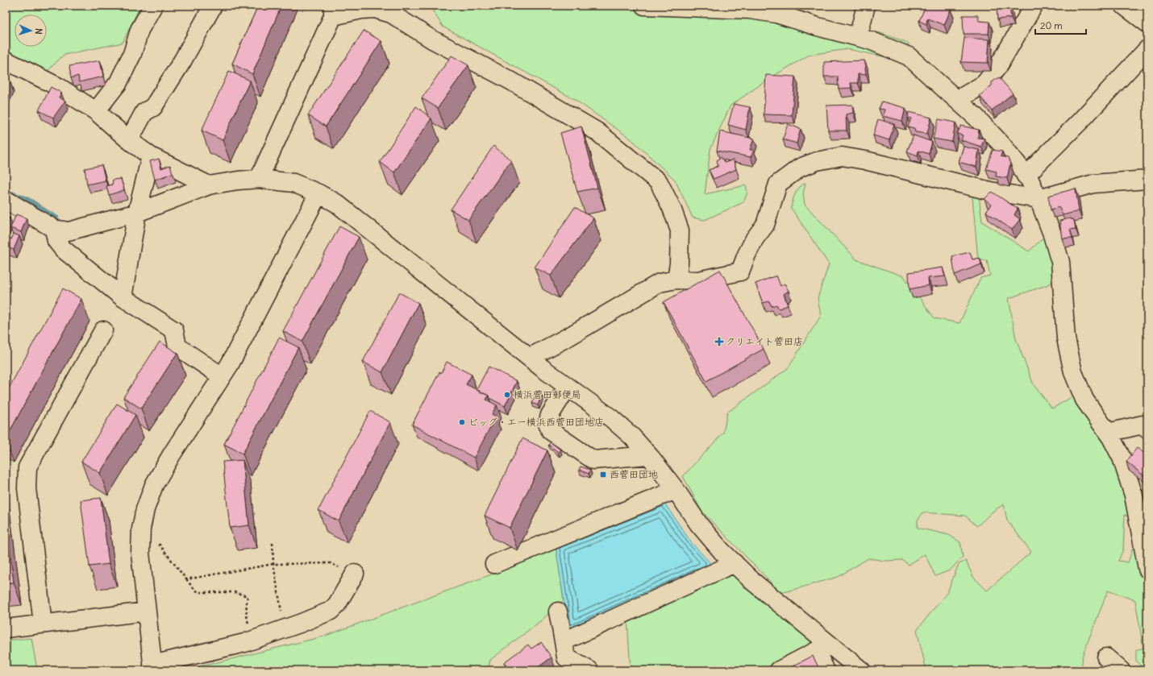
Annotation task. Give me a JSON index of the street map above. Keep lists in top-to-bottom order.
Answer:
{
  "places": {
    "health": ["クリエイト菅田店"],
    "other": ["横浜菅田郵便局", "ビッグ・エー横浜西菅田団地店"],
    "transit": ["西菅田団地"]
  },
  "scale_bar": "20 m",
  "north": "right"
}
